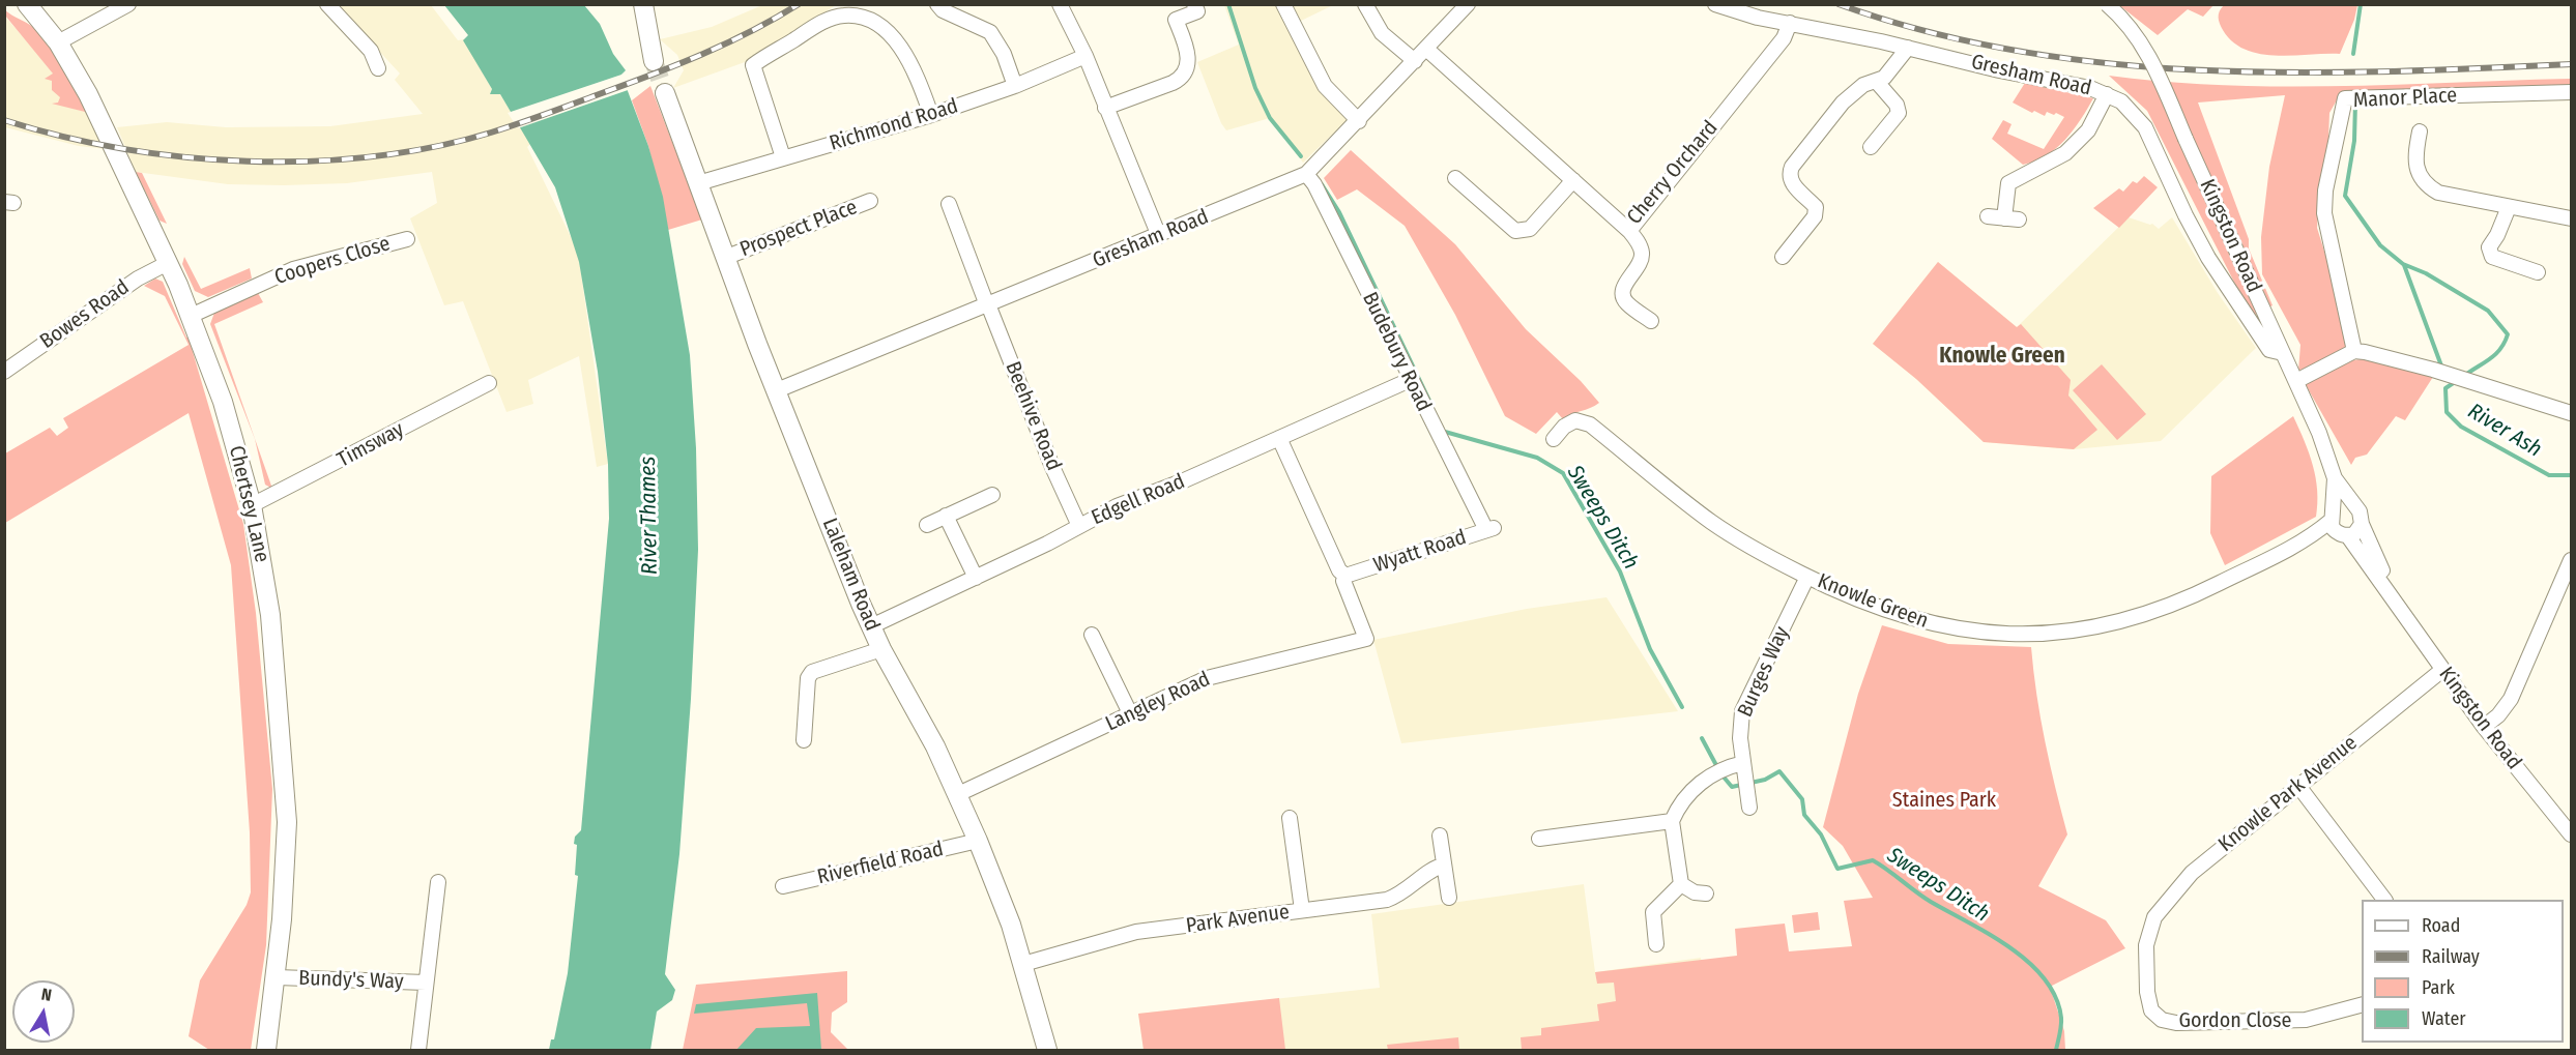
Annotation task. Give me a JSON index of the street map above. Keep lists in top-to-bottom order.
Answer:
{
  "streets": {
    "main road": ["Chertsey Lane", "Laleham Road"],
    "street": [
      "Gresham Road",
      "Manor Place",
      "Richmond Road",
      "Cherry Orchard",
      "Prospect Place",
      "Kingston Road",
      "Coopers Close",
      "Bowes Road",
      "Budebury Road",
      "Beehive Road",
      "Timsway",
      "Edgell Road",
      "Wyatt Road",
      "Knowle Green",
      "Burges Way",
      "Langley Road",
      "Knowle Park Avenue",
      "Riverfield Road",
      "Park Avenue",
      "Bundy's Way",
      "Gordon Close"
    ]
  },
  "crossings": [
    ["Gresham Road", "Cherry Orchard"],
    ["Gresham Road", "Kingston Road"],
    ["Gresham Road", "Budebury Road"],
    ["Gresham Road", "Beehive Road"],
    ["Gresham Road", "Laleham Road"],
    ["Richmond Road", "Laleham Road"],
    ["Prospect Place", "Laleham Road"],
    ["Kingston Road", "Knowle Green"],
    ["Kingston Road", "Knowle Park Avenue"],
    ["Coopers Close", "Chertsey Lane"],
    ["Bowes Road", "Chertsey Lane"],
    ["Budebury Road", "Edgell Road"],
    ["Budebury Road", "Wyatt Road"],
    ["Beehive Road", "Edgell Road"],
    ["Timsway", "Chertsey Lane"],
    ["Edgell Road", "Laleham Road"],
    ["Chertsey Lane", "Bundy's Way"],
    ["Wyatt Road", "Langley Road"],
    ["Laleham Road", "Langley Road"],
    ["Laleham Road", "Riverfield Road"],
    ["Laleham Road", "Park Avenue"],
    ["Knowle Green", "Burges Way"],
    ["Knowle Park Avenue", "Gordon Close"]
  ],
  "districts": ["Knowle Green"],
  "water": ["River Ash", "River Thames", "Sweeps Ditch"],
  "parks": ["Staines Park"],
  "legend": [
    "Road",
    "Railway",
    "Park",
    "Water"
  ],
  "north": "top"
}
